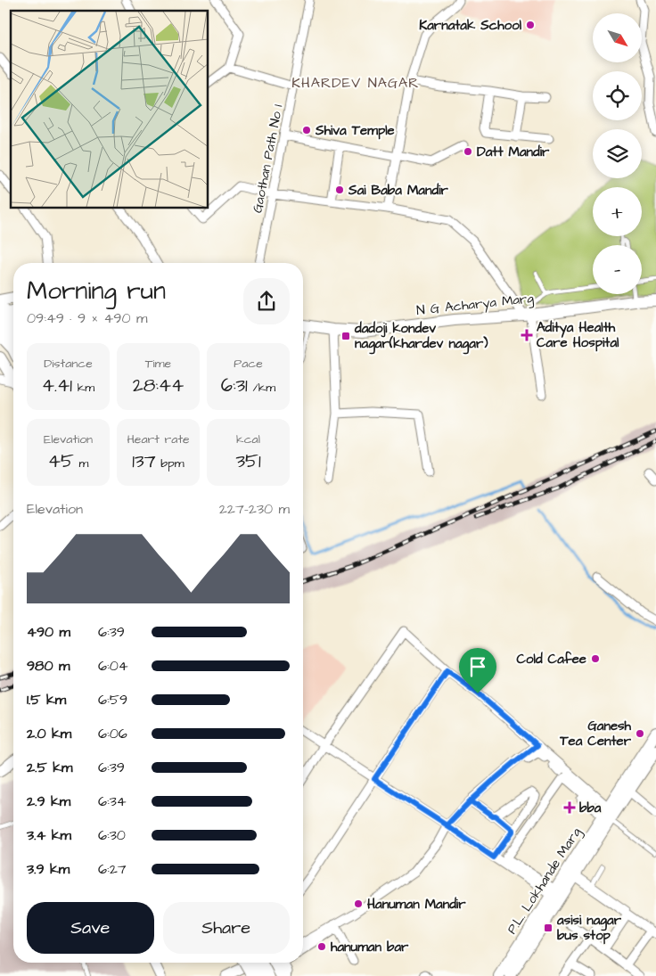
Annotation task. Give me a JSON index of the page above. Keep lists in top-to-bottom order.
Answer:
{
  "streets": {
    "main road": ["N G Acharya Marg", "P.L. Lokhande Marg"],
    "street": ["Gaothan Path No 1"]
  },
  "districts": ["KHARDEV NAGAR"],
  "places": {
    "other": [
      "Karnatak School",
      "Shiva Temple",
      "Datt Mandir",
      "Sai Baba Mandir",
      "Cold Cafee",
      "Ganesh Tea Center",
      "Hanuman Mandir",
      "hanuman bar"
    ],
    "health": ["Aditya Health Care Hospital", "bba"],
    "transit": ["dadoji kondev nagar(khardev nagar)", "asisi nagar bus stop"]
  },
  "north": "bottom right",
  "page": {
    "map_buttons": ["+", "−"],
    "heading": ["Morning run", "09:49 · 9 × 490 m"],
    "stats": [
      ["Distance", "4.41 km"],
      ["Time", "28:44"],
      ["Pace", "6:31 /km"],
      ["Elevation", "45 m"],
      ["Heart rate", "137 bpm"],
      ["kcal", "351"]
    ],
    "chart": ["Elevation", "227–230 m"],
    "list": [
      {
        "name": "490 m",
        "note": "6:39"
      },
      {
        "name": "980 m",
        "note": "6:04"
      },
      {
        "name": "1.5 km",
        "note": "6:59"
      },
      {
        "name": "2.0 km",
        "note": "6:06"
      },
      {
        "name": "2.5 km",
        "note": "6:39"
      },
      {
        "name": "2.9 km",
        "note": "6:34"
      },
      {
        "name": "3.4 km",
        "note": "6:30"
      },
      {
        "name": "3.9 km",
        "note": "6:27"
      }
    ],
    "buttons": ["Save", "Share"]
  }
}
